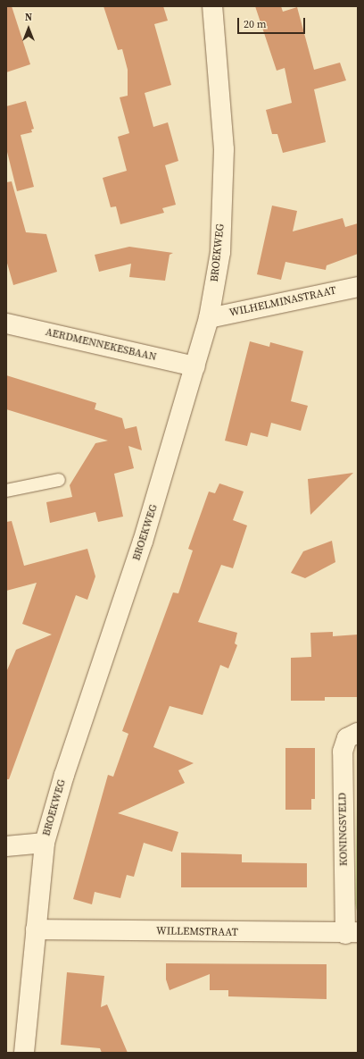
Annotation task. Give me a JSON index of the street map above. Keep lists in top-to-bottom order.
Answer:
{
  "streets": {
    "street": [
      "BROEKWEG",
      "WILHELMINASTRAAT",
      "AERDMENNEKESBAAN",
      "KONINGSVELD",
      "WILLEMSTRAAT"
    ]
  },
  "crossings": [
    ["BROEKWEG", "WILHELMINASTRAAT"],
    ["BROEKWEG", "AERDMENNEKESBAAN"],
    ["BROEKWEG", "WILLEMSTRAAT"],
    ["KONINGSVELD", "WILLEMSTRAAT"]
  ],
  "scale_bar": "20 m",
  "north": "top"
}
